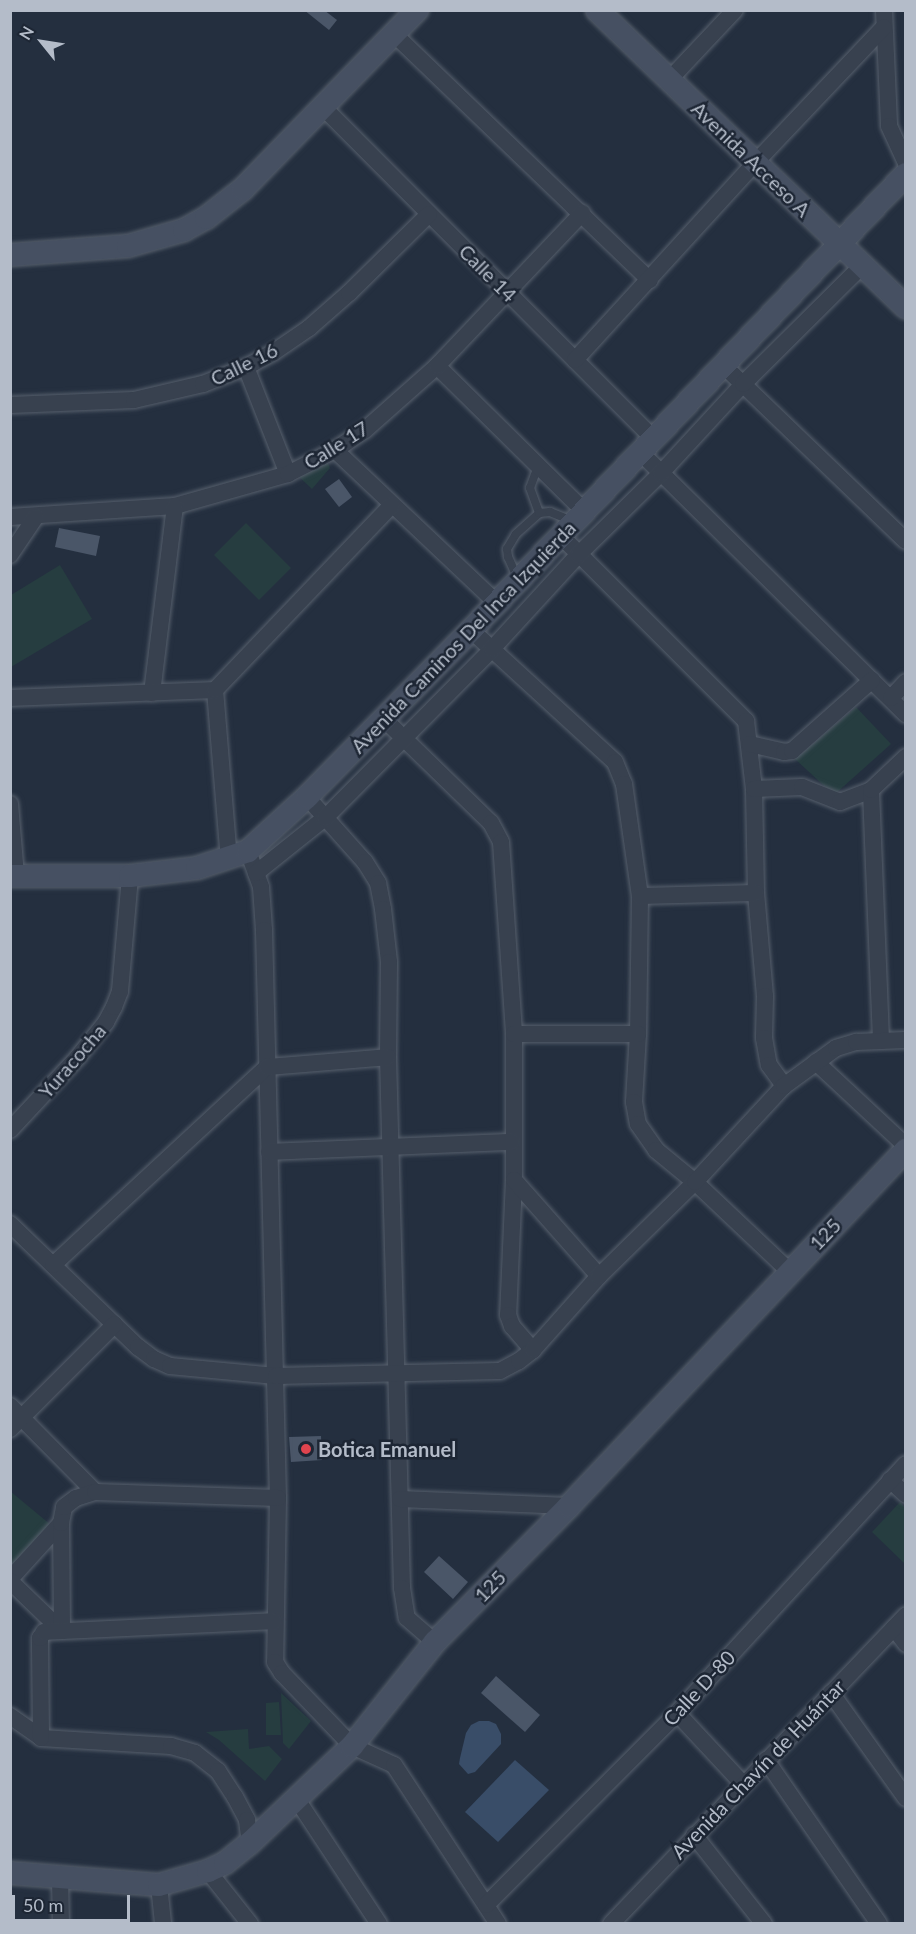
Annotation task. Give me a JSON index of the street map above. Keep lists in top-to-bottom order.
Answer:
{
  "streets": {
    "street": [
      "Avenida Acceso A",
      "Calle 14",
      "Calle 16",
      "Calle 17",
      "Avenida Caminos Del Inca Izquierda",
      "Yuracocha",
      "125",
      "Calle D-80",
      "Avenida Chavín de Huántar"
    ]
  },
  "crossings": [
    ["Avenida Acceso A", "Avenida Caminos Del Inca Izquierda"],
    ["Calle 14", "Calle 16"],
    ["Calle 14", "Calle 17"],
    ["Calle 14", "Avenida Caminos Del Inca Izquierda"],
    ["Avenida Caminos Del Inca Izquierda", "Yuracocha"]
  ],
  "places": ["Botica Emanuel"],
  "scale_bar": "50 m",
  "north": "top left"
}
